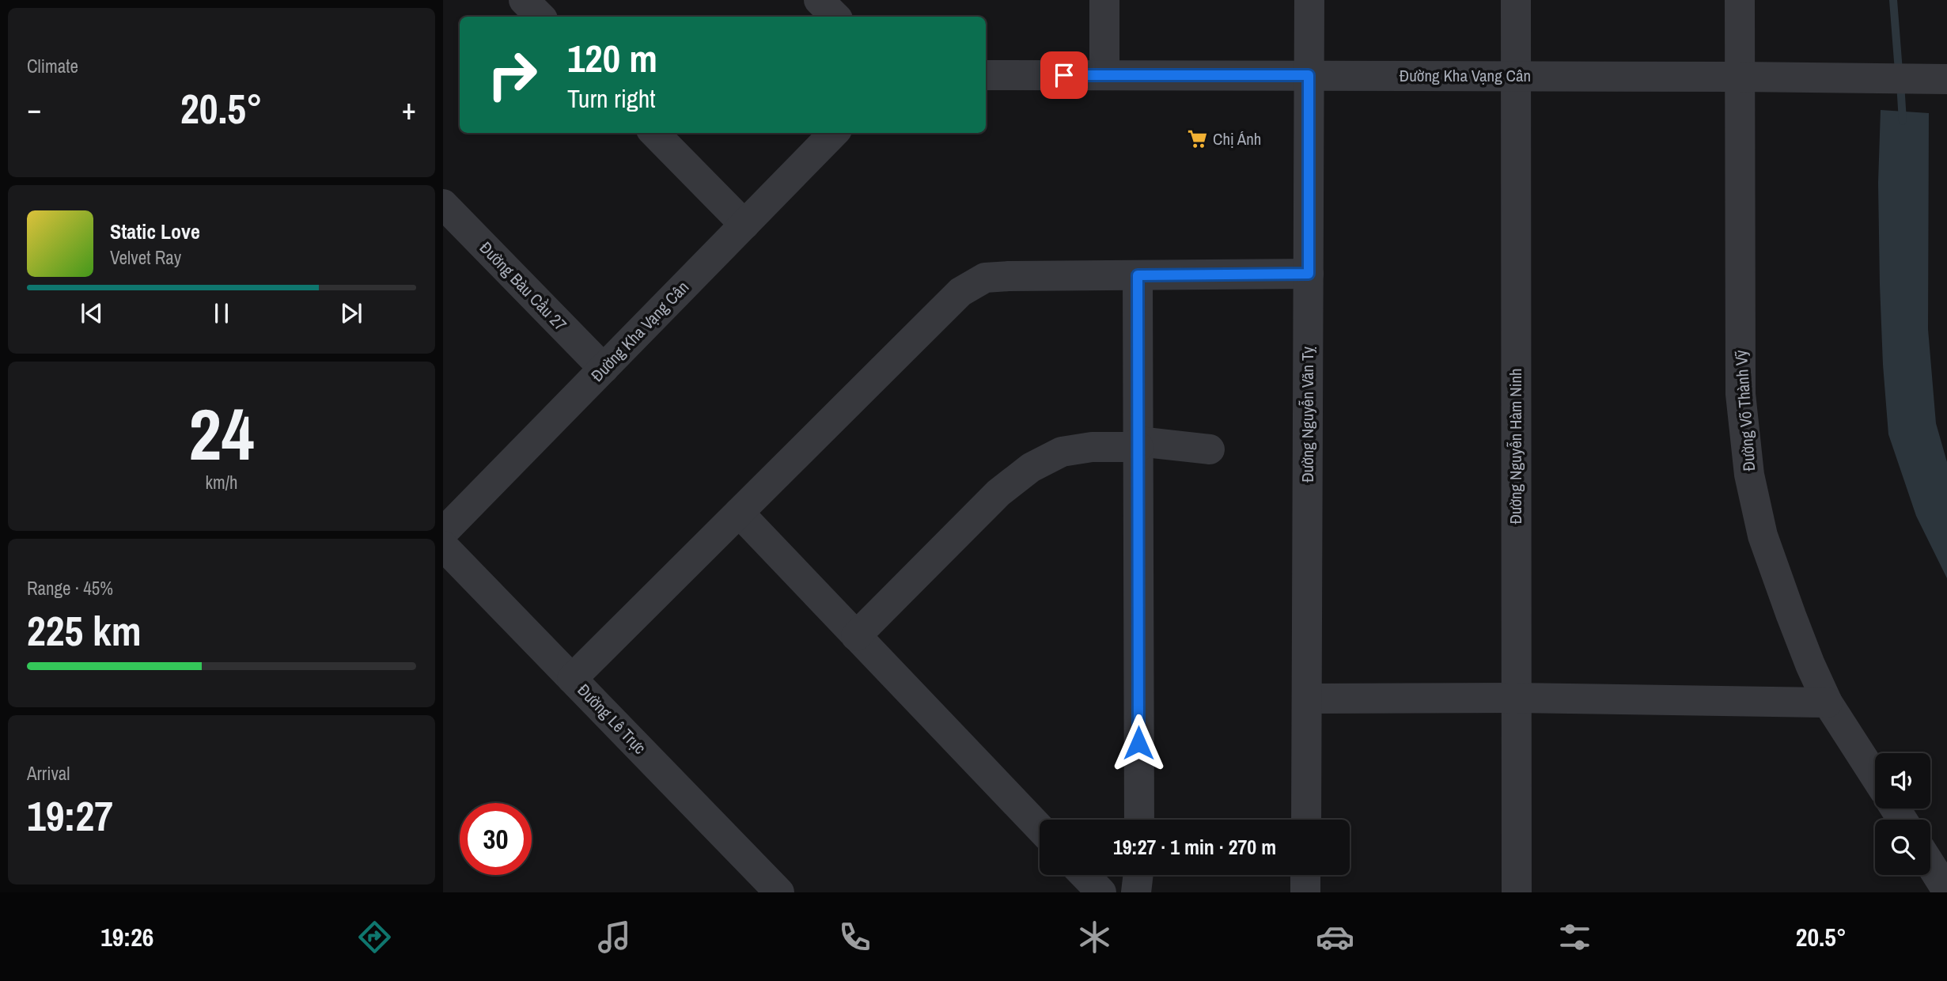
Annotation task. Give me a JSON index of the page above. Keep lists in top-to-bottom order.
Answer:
{
  "streets": {
    "street": [
      "Đường Kha Vạng Cân",
      "Đường Bàu Cầu 27",
      "Đường Võ Thành Vỹ",
      "Đường Nguyễn Văn Tỵ",
      "Đường Nguyễn Hàm Ninh",
      "Đường Lê Trực"
    ]
  },
  "crossings": [
    ["Đường Kha Vạng Cân", "Đường Bàu Cầu 27"],
    ["Đường Kha Vạng Cân", "Đường Võ Thành Vỹ"],
    ["Đường Kha Vạng Cân", "Đường Nguyễn Văn Tỵ"],
    ["Đường Kha Vạng Cân", "Đường Nguyễn Hàm Ninh"]
  ],
  "places": {
    "supermarket": ["Chị Ánh"]
  },
  "page": {
    "tile": [
      "Climate",
      ["24", "km/h"],
      ["Range · 45%", "225 km"],
      ["Arrival", "19:27"]
    ],
    "turn": ["120 m", "Turn right"],
    "heat": ["−", "20.5°", "+"],
    "song": ["Static Love", "Velvet Ray"],
    "limit": "30",
    "trip": "19:27 · 1 min · 270 m",
    "tabs": ["19:26", "20.5°"]
  }
}
